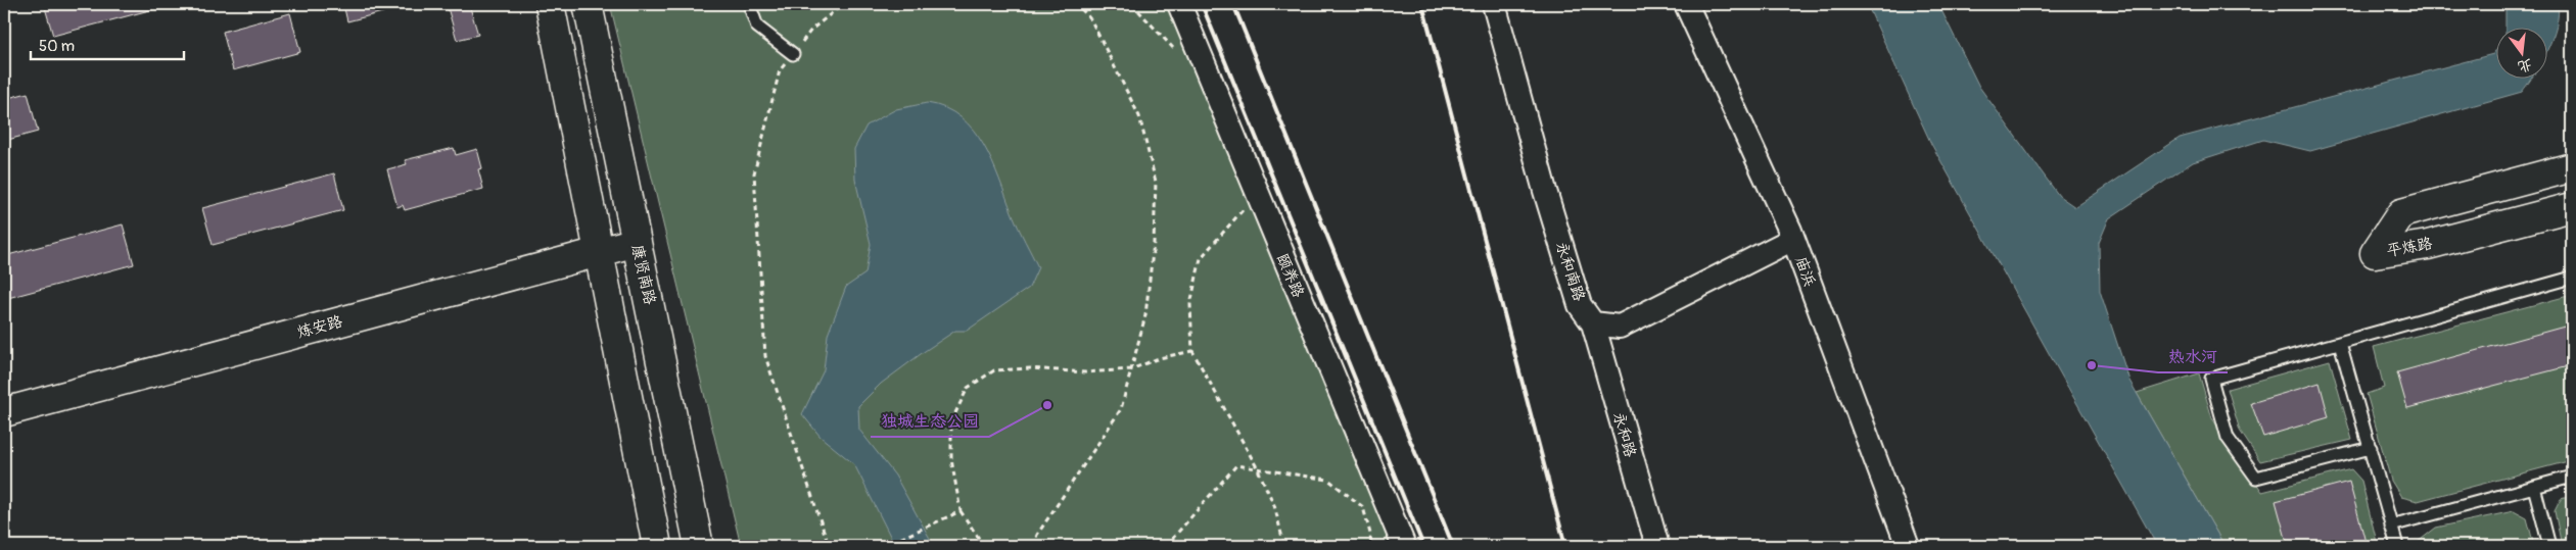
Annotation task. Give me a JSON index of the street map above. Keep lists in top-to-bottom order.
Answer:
{
  "streets": {
    "street": [
      "平炼路",
      "永和南路",
      "庙浜",
      "康贤南路",
      "颐养路",
      "炼安路",
      "永和路"
    ]
  },
  "crossings": [
    ["永和南路", "永和路"],
    ["康贤南路", "炼安路"]
  ],
  "places": ["热水河", "独城生态公园"],
  "scale_bar": "50 m",
  "north": "bottom"
}
